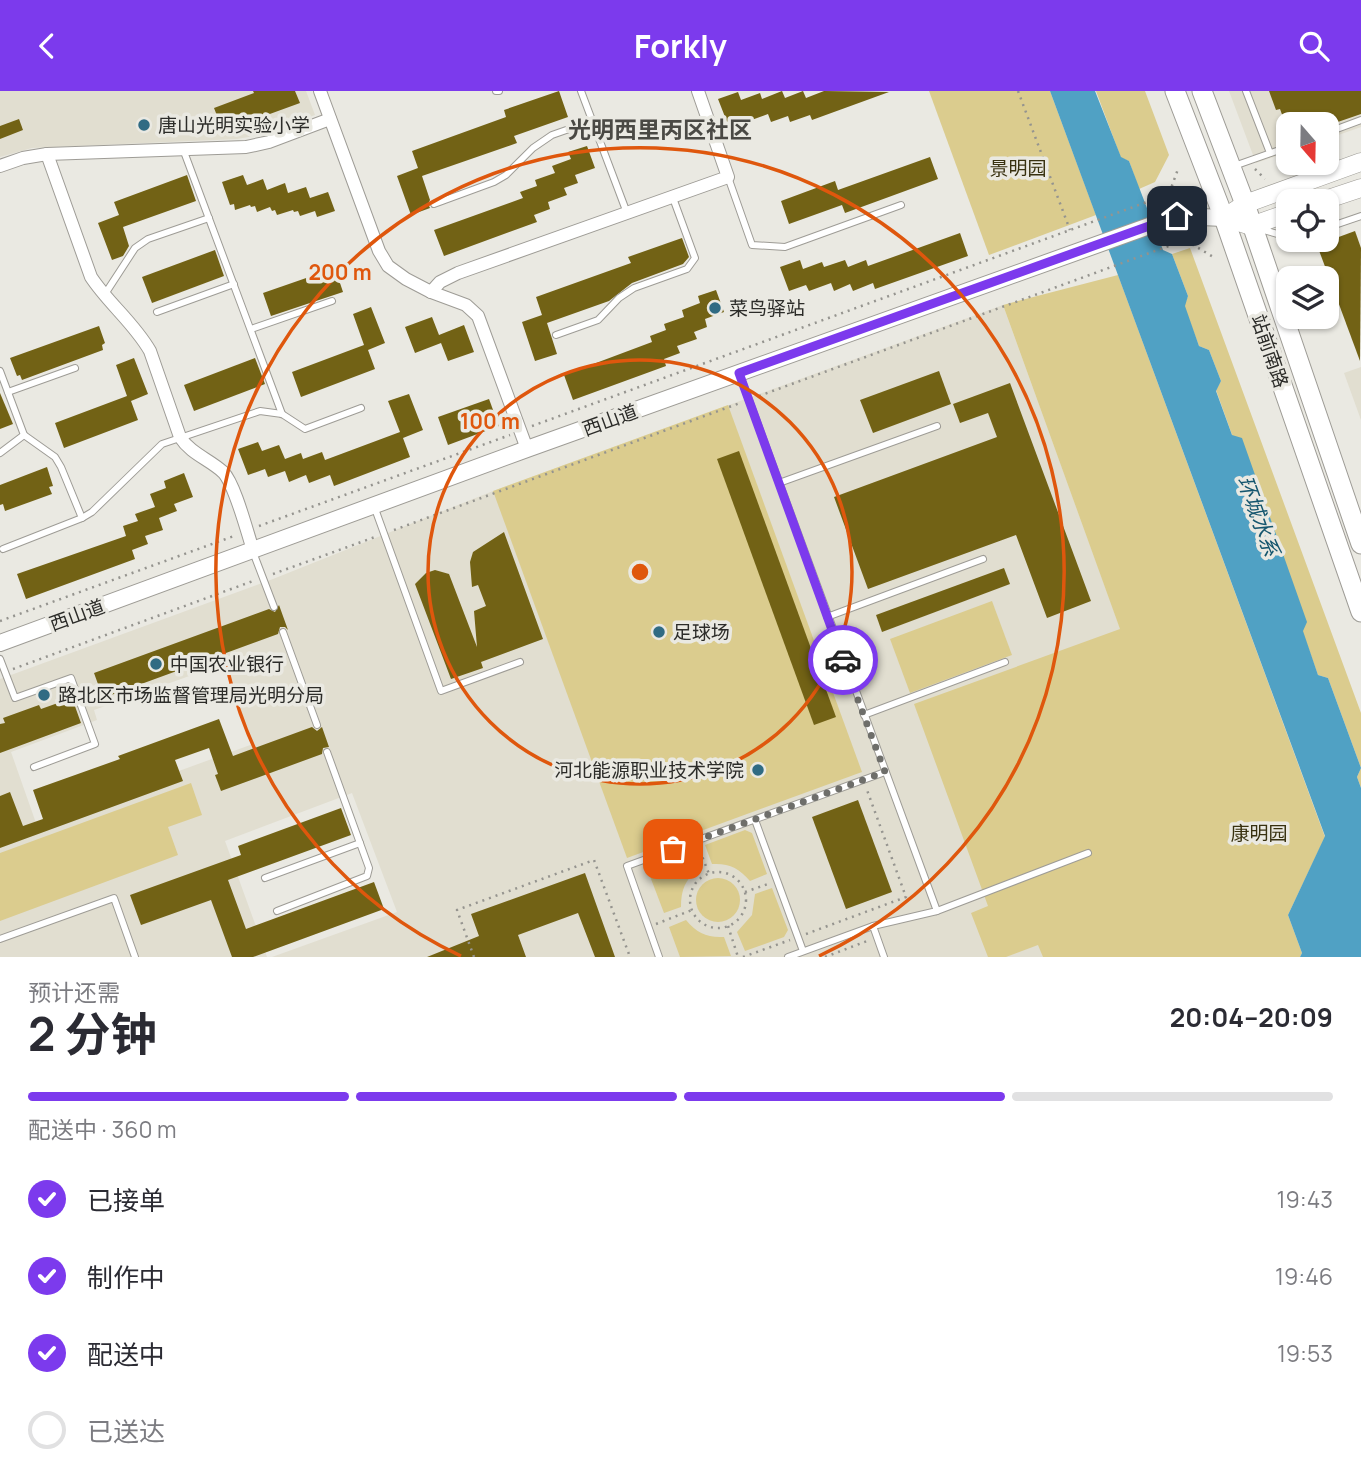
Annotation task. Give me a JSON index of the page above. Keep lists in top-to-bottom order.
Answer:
{
  "streets": {
    "main road": ["站前南路", "西山道"]
  },
  "crossings": [
    ["站前南路", "西山道"]
  ],
  "districts": ["光明西里丙区社区"],
  "water": ["环城水系"],
  "parks": ["景明园", "康明园"],
  "places": [
    "唐山光明实验小学",
    "菜鸟驿站",
    "足球场",
    "中国农业银行",
    "路北区市场监督管理局光明分局",
    "河北能源职业技术学院"
  ],
  "north": "bottom",
  "page": {
    "header": "Forkly",
    "heading": ["2 分钟", "预计还需", "20:04–20:09"],
    "bar": "配送中 · 360 m",
    "list": [
      ["已接单", "19:43"],
      ["制作中", "19:46"],
      ["配送中", "19:53"],
      "已送达"
    ]
  },
  "rings": ["200 m", "100 m"]
}
